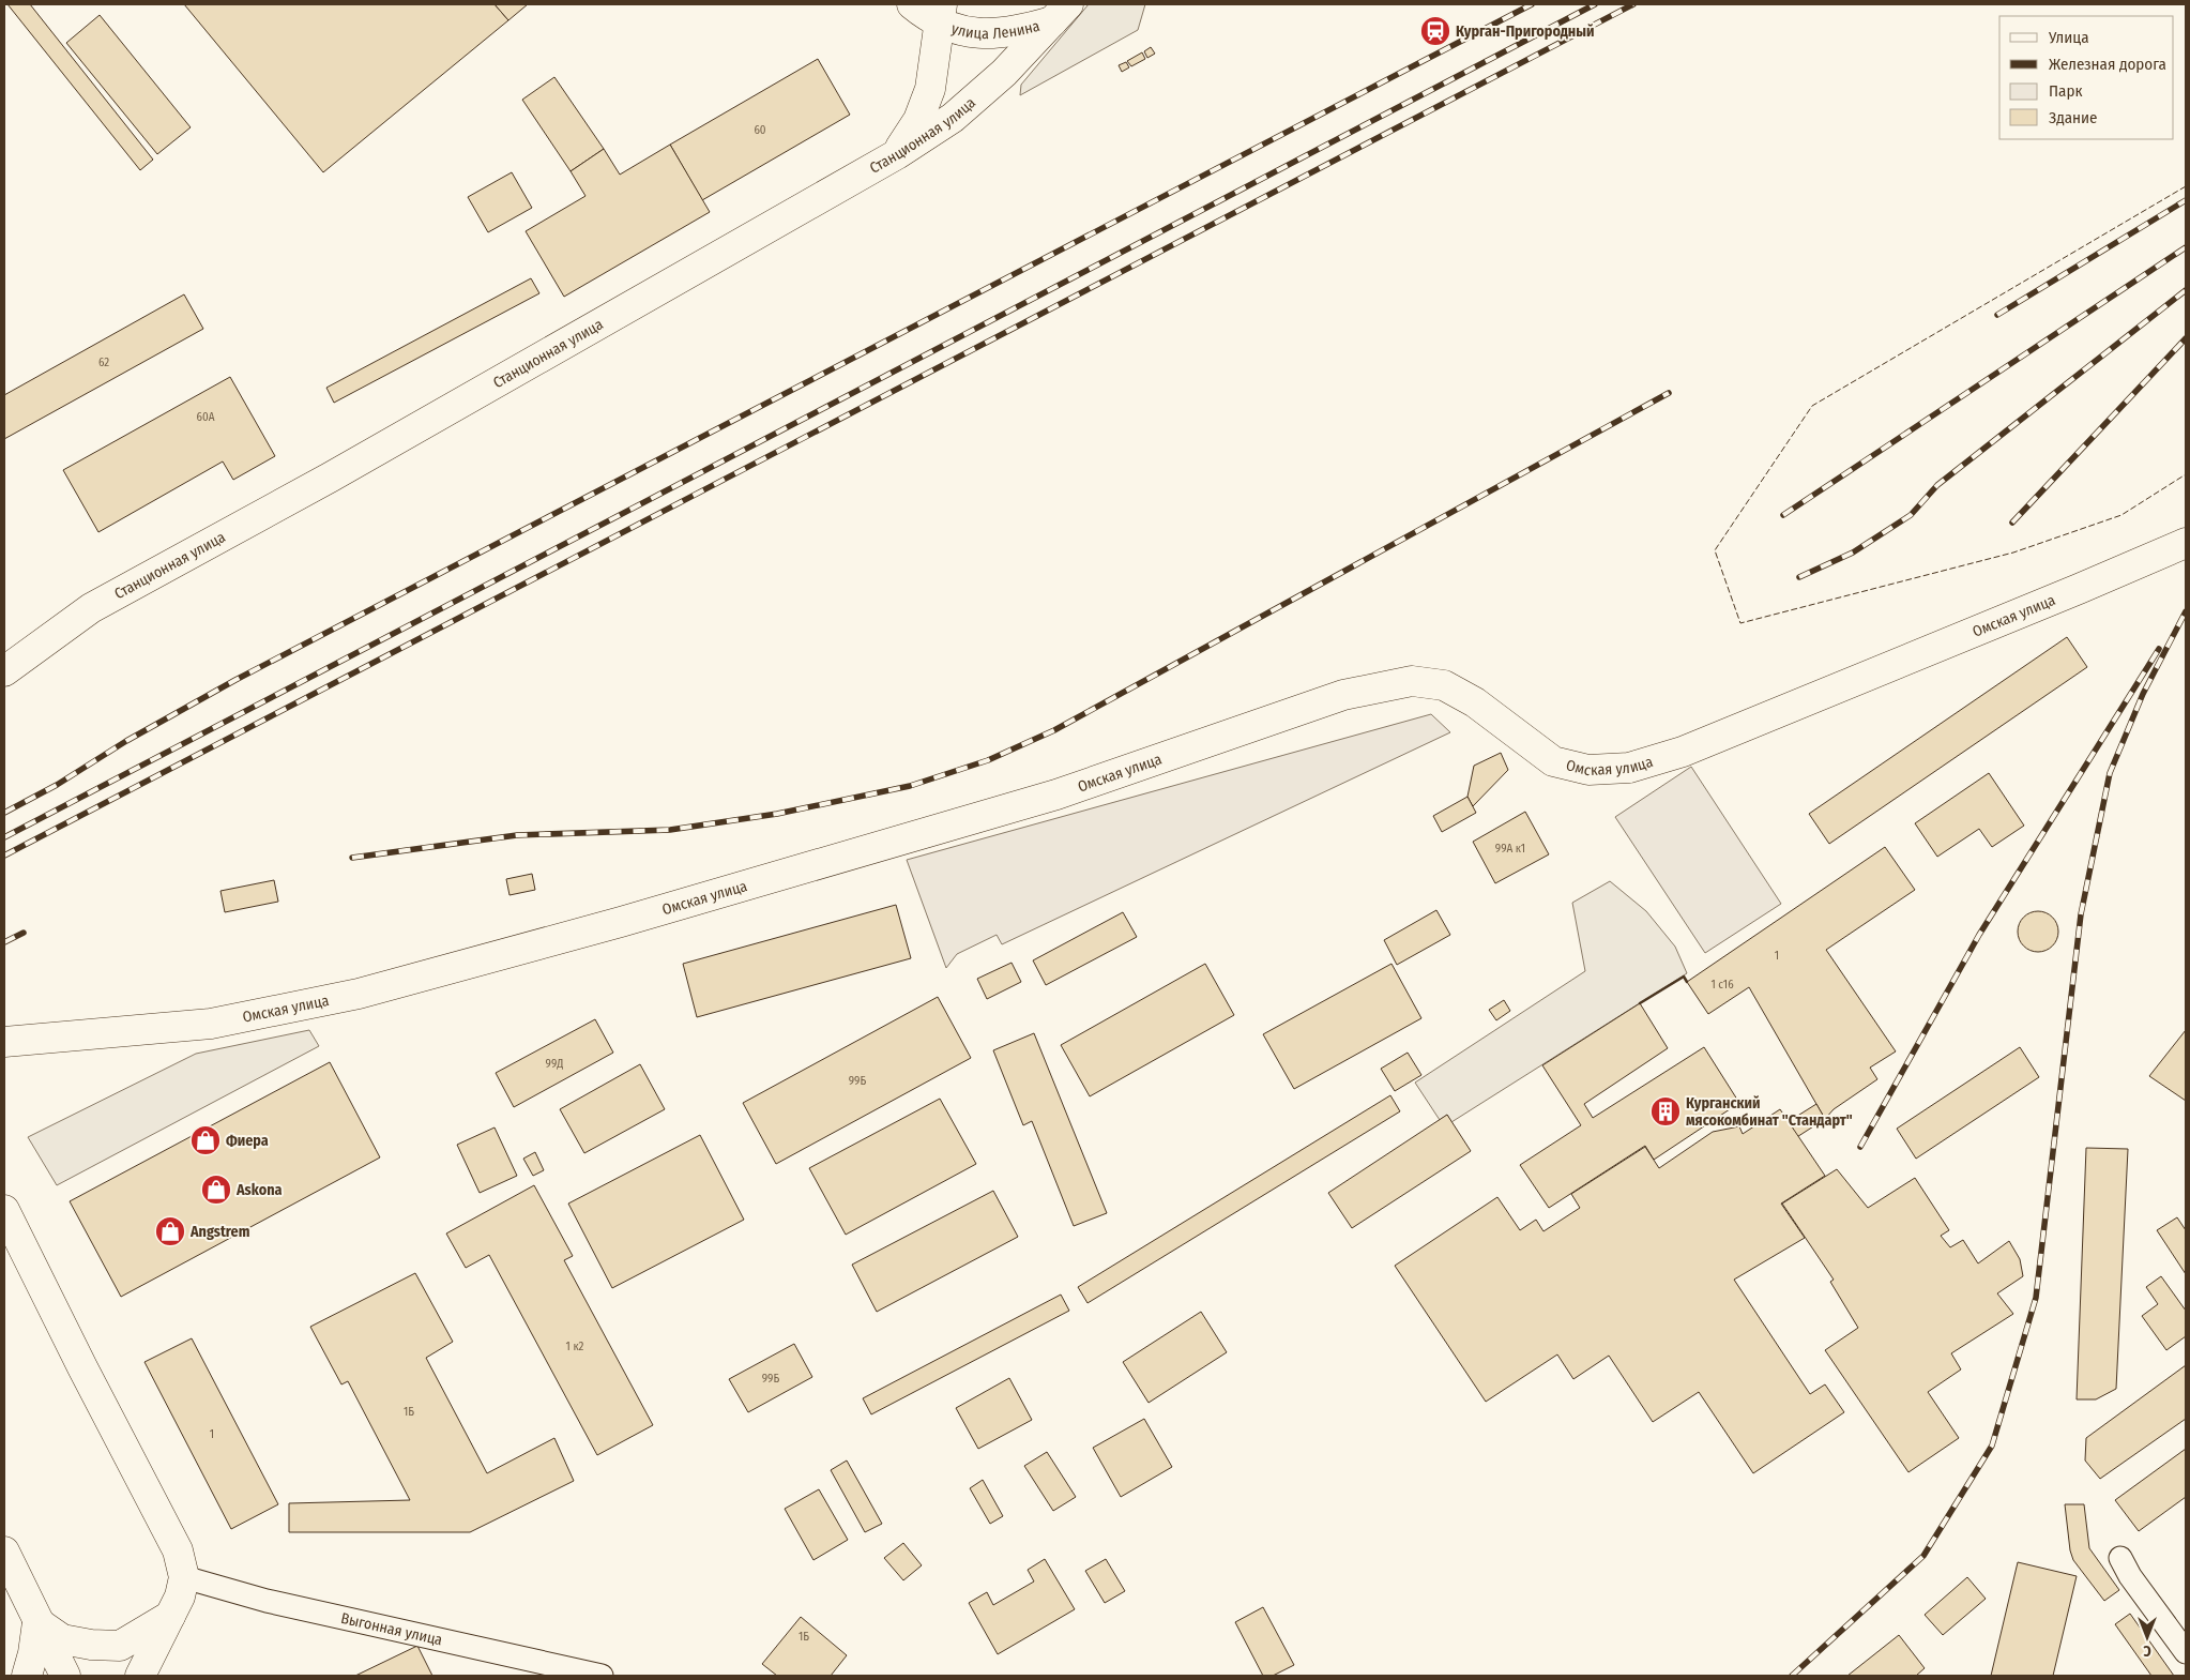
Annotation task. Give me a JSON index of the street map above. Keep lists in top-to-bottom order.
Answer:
{
  "streets": {
    "main road": ["улица Ленина", "Станционная улица", "Омская улица"],
    "street": ["Выгонная улица"]
  },
  "crossings": [
    ["улица Ленина", "Станционная улица"]
  ],
  "places": {
    "station": ["Курган-Пригородный"],
    "building": ["Курганский мясокомбинат \"Стандарт\""],
    "shop": ["Фиера", "Askona", "Angstrem"]
  },
  "house_numbers": [
    "60",
    "62",
    "60А",
    "99А к1",
    "1",
    "1 с16",
    "99Д",
    "99Б",
    "1 к2",
    "99Б",
    "1Б",
    "1",
    "1Б"
  ],
  "legend": [
    "Улица",
    "Железная дорога",
    "Парк",
    "Здание"
  ],
  "north": "bottom"
}
